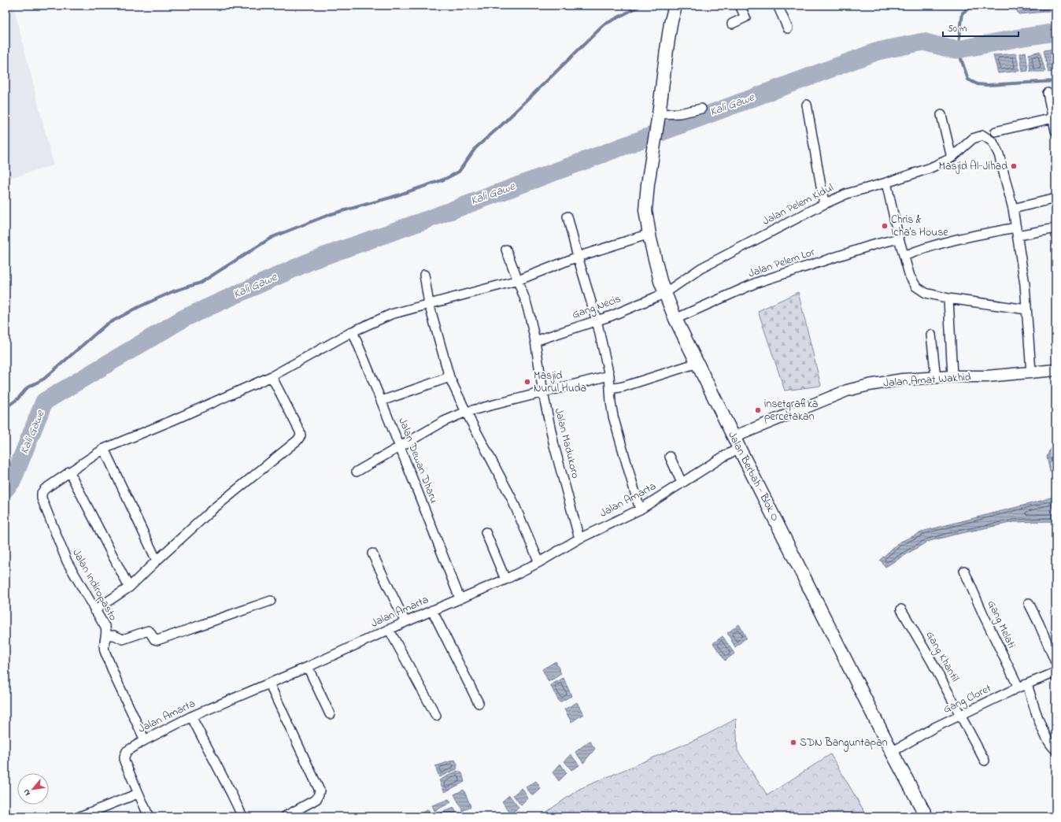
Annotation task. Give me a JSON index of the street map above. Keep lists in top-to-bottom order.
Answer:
{
  "streets": {
    "main road": ["Jalan Berbah - Blok O"],
    "street": [
      "Jalan Pelem Kidul",
      "Jalan Pelem Lor",
      "Gang Necis",
      "Jalan Amat Wakhid",
      "Jalan Madukoro",
      "Jalan Dewan Dharu",
      "Jalan Amarta",
      "Jalan Indiropasto",
      "Gang Melati",
      "Gang Khantil",
      "Gang Cloret"
    ]
  },
  "crossings": [
    ["Jalan Pelem Kidul", "Gang Necis"],
    ["Jalan Pelem Kidul", "Jalan Berbah - Blok O"],
    ["Jalan Pelem Lor", "Jalan Berbah - Blok O"],
    ["Gang Necis", "Jalan Madukoro"],
    ["Gang Necis", "Jalan Berbah - Blok O"],
    ["Jalan Amat Wakhid", "Jalan Berbah - Blok O"],
    ["Jalan Amat Wakhid", "Jalan Amarta"],
    ["Jalan Madukoro", "Jalan Amarta"],
    ["Jalan Dewan Dharu", "Jalan Amarta"],
    ["Jalan Berbah - Blok O", "Jalan Amarta"],
    ["Jalan Berbah - Blok O", "Gang Cloret"],
    ["Jalan Amarta", "Jalan Indiropasto"],
    ["Gang Melati", "Gang Cloret"],
    ["Gang Khantil", "Gang Cloret"]
  ],
  "water": ["Kali Gawe"],
  "places": [
    "Masjid Al-Jihad",
    "Chris & Icha's House",
    "Masjid Nurul Huda",
    "insetgrafika percetakan",
    "SDN Banguntapan"
  ],
  "scale_bar": "50 m",
  "north": "bottom left"
}
